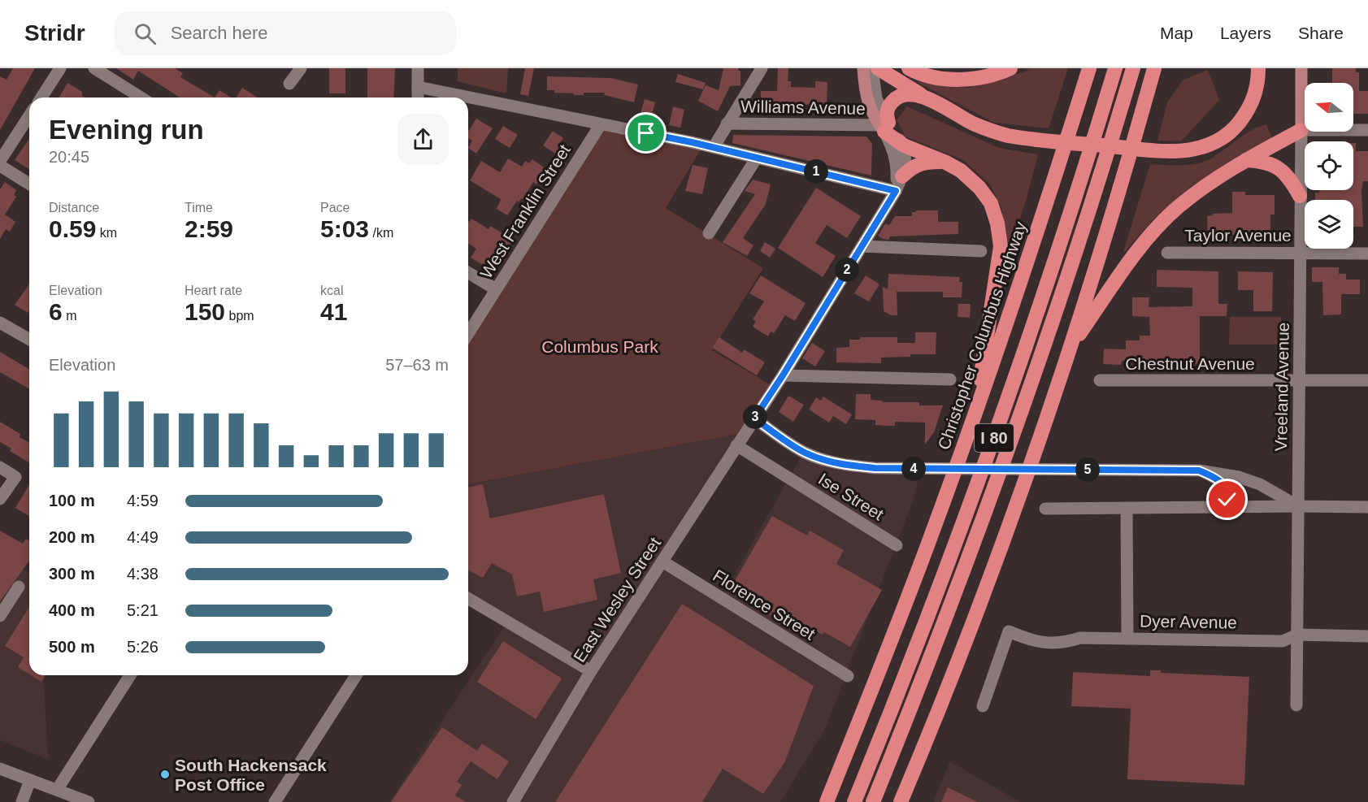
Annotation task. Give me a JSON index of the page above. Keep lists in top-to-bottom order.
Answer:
{
  "streets": {
    "highway": ["Christopher Columbus Highway", "I 80"],
    "main road": ["Vreeland Avenue"],
    "street": [
      "Williams Avenue",
      "West Franklin Street",
      "Taylor Avenue",
      "Chestnut Avenue",
      "Ise Street",
      "East Wesley Street",
      "Florence Street",
      "Dyer Avenue"
    ]
  },
  "crossings": [
    ["Taylor Avenue", "Vreeland Avenue"],
    ["Chestnut Avenue", "Vreeland Avenue"],
    ["Vreeland Avenue", "Dyer Avenue"],
    ["Ise Street", "East Wesley Street"],
    ["East Wesley Street", "Florence Street"]
  ],
  "parks": ["Columbus Park"],
  "places": ["South Hackensack Post Office"],
  "north": "left",
  "page": {
    "header": "Stridr",
    "search": "Search here",
    "nav": ["Map", "Layers", "Share"],
    "heading": ["Evening run", "20:45"],
    "pins": [
      "1",
      "2",
      "3",
      "4",
      "5"
    ],
    "stats": [
      ["Distance", "0.59 km"],
      ["Time", "2:59"],
      ["Pace", "5:03 /km"],
      ["Elevation", "6 m"],
      ["Heart rate", "150 bpm"],
      ["kcal", "41"]
    ],
    "chart": ["Elevation", "57–63 m"],
    "list": [
      {
        "name": "100 m",
        "note": "4:59"
      },
      {
        "name": "200 m",
        "note": "4:49"
      },
      {
        "name": "300 m",
        "note": "4:38"
      },
      {
        "name": "400 m",
        "note": "5:21"
      },
      {
        "name": "500 m",
        "note": "5:26"
      }
    ]
  }
}
